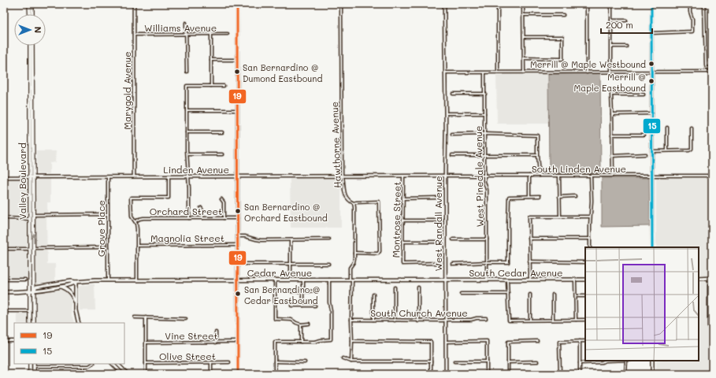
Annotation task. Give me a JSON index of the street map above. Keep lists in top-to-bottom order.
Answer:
{
  "streets": {
    "main road": ["Valley Boulevard", "Cedar Avenue", "South Cedar Avenue"],
    "street": [
      "Williams Avenue",
      "Marygold Avenue",
      "Hawthorne Avenue",
      "South Linden Avenue",
      "Linden Avenue",
      "West Pinedale Avenue",
      "Orchard Street",
      "Montrose Street",
      "West Randall Avenue",
      "Grove Place",
      "Magnolia Street",
      "South Church Avenue",
      "Vine Street",
      "Olive Street"
    ]
  },
  "crossings": [
    ["Williams Avenue", "Marygold Avenue"],
    ["Marygold Avenue", "Linden Avenue"],
    ["Hawthorne Avenue", "Linden Avenue"],
    ["South Linden Avenue", "Linden Avenue"],
    ["South Linden Avenue", "West Pinedale Avenue"],
    ["South Linden Avenue", "West Randall Avenue"],
    ["Linden Avenue", "Valley Boulevard"],
    ["Linden Avenue", "Montrose Street"],
    ["Linden Avenue", "West Randall Avenue"],
    ["Linden Avenue", "Grove Place"],
    ["West Pinedale Avenue", "South Cedar Avenue"],
    ["Valley Boulevard", "Cedar Avenue"],
    ["West Randall Avenue", "Cedar Avenue"],
    ["West Randall Avenue", "South Cedar Avenue"],
    ["West Randall Avenue", "South Church Avenue"],
    ["Grove Place", "Cedar Avenue"],
    ["Cedar Avenue", "South Cedar Avenue"]
  ],
  "places": [
    "Merrill @ Maple Westbound",
    "San Bernardino @ Dumond Eastbound",
    "Merrill @ Maple Eastbound",
    "San Bernardino @ Orchard Eastbound",
    "San Bernardino @ Cedar Eastbound"
  ],
  "lines": ["transit line 19", "transit line 15"],
  "legend": ["19", "15"],
  "scale_bar": "200 m",
  "north": "right"
}
